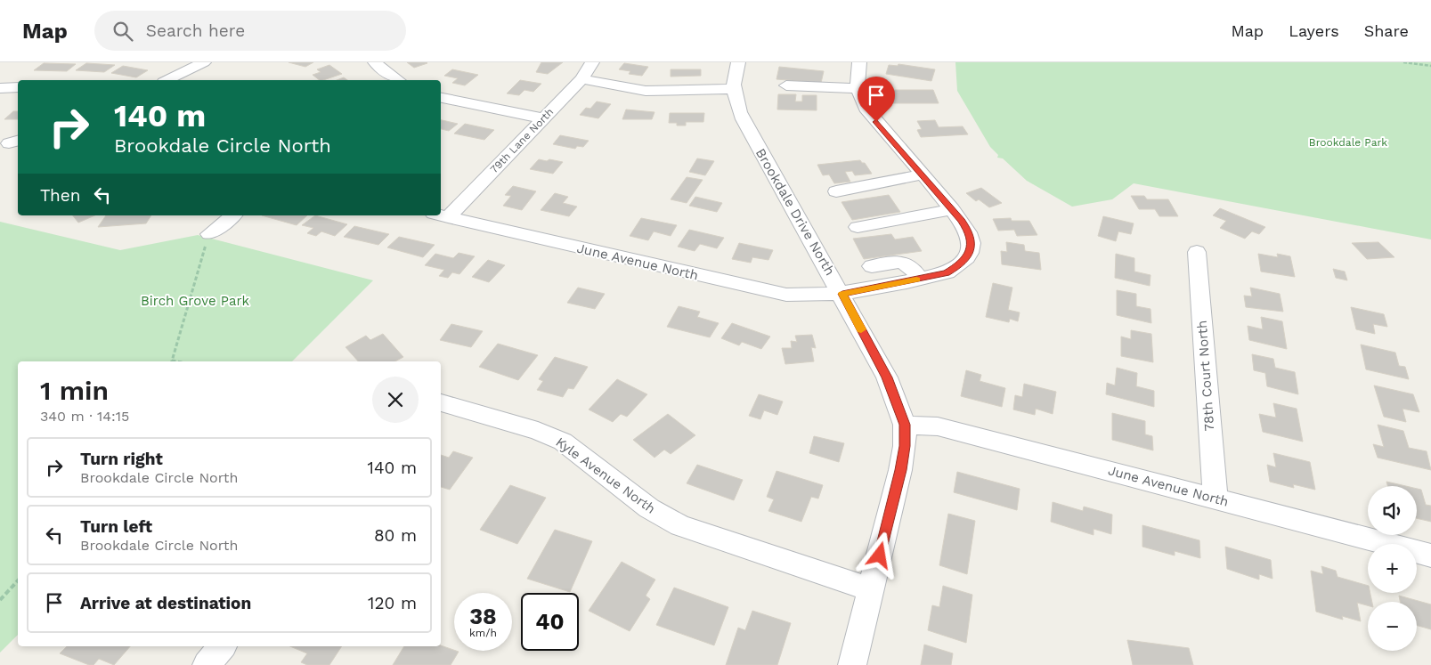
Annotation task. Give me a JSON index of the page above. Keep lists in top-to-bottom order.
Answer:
{
  "streets": {
    "street": [
      "79th Lane North",
      "Brookdale Drive North",
      "June Avenue North",
      "78th Court North",
      "Kyle Avenue North"
    ]
  },
  "crossings": [
    ["79th Lane North", "June Avenue North"],
    ["Brookdale Drive North", "June Avenue North"],
    ["Brookdale Drive North", "Kyle Avenue North"],
    ["June Avenue North", "78th Court North"]
  ],
  "parks": ["Brookdale Park", "Birch Grove Park"],
  "page": {
    "header": "Map",
    "search": "Search here",
    "nav": ["Map", "Layers", "Share"],
    "turn": ["140 m", "Brookdale Circle North"],
    "then": "Then",
    "heading": ["1 min", "340 m · 14:15"],
    "list": [
      {
        "name": "Turn right",
        "note": "Brookdale Circle North",
        "value": "140 m"
      },
      {
        "name": "Turn left",
        "note": "Brookdale Circle North",
        "value": "80 m"
      },
      {
        "name": "Arrive at destination",
        "value": "120 m"
      }
    ],
    "map_buttons": ["+", "−"],
    "speed": "38 km/h",
    "limit": "40"
  }
}
